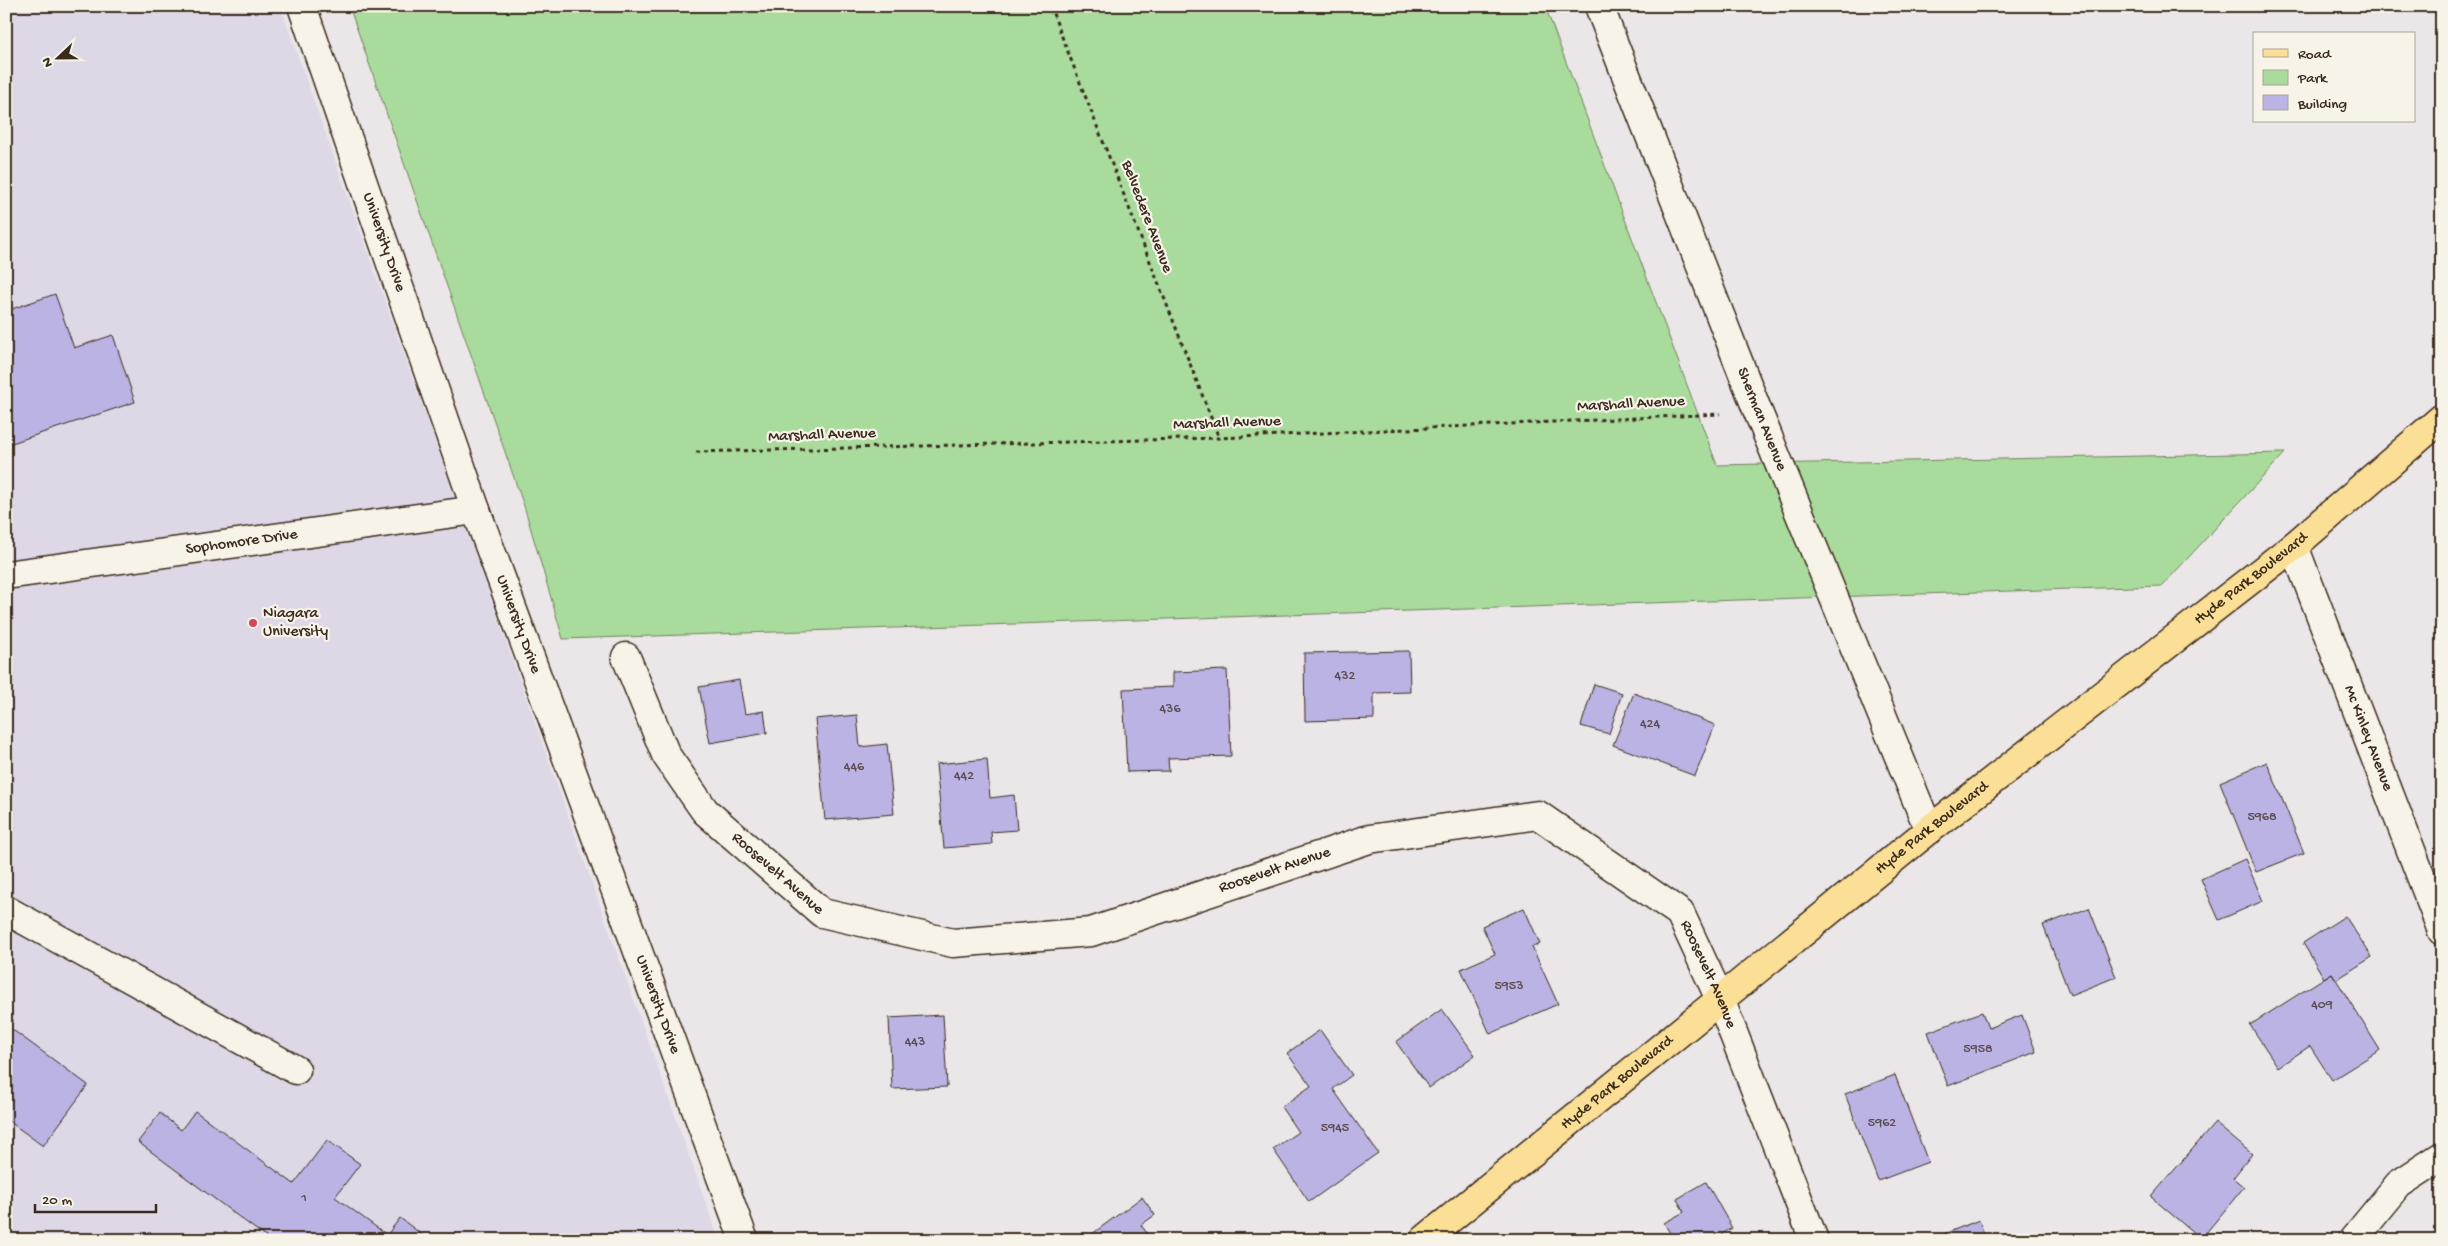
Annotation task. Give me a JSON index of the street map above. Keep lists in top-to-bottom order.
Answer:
{
  "streets": {
    "main road": ["Hyde Park Boulevard"],
    "street": [
      "University Drive",
      "Sherman Avenue",
      "Sophomore Drive",
      "Mc Kinley Avenue",
      "Roosevelt Avenue"
    ],
    "path": ["Belvedere Avenue", "Marshall Avenue"]
  },
  "crossings": [
    ["Belvedere Avenue", "Marshall Avenue"],
    ["University Drive", "Sophomore Drive"],
    ["Marshall Avenue", "Sherman Avenue"],
    ["Sherman Avenue", "Hyde Park Boulevard"],
    ["Hyde Park Boulevard", "Mc Kinley Avenue"],
    ["Hyde Park Boulevard", "Roosevelt Avenue"]
  ],
  "places": ["Niagara University"],
  "house_numbers": [
    "432",
    "436",
    "424",
    "446",
    "442",
    "5968",
    "5953",
    "409",
    "443",
    "5958",
    "5962",
    "5945",
    "1"
  ],
  "legend": ["Road", "Park", "Building"],
  "scale_bar": "20 m",
  "north": "left"
}
